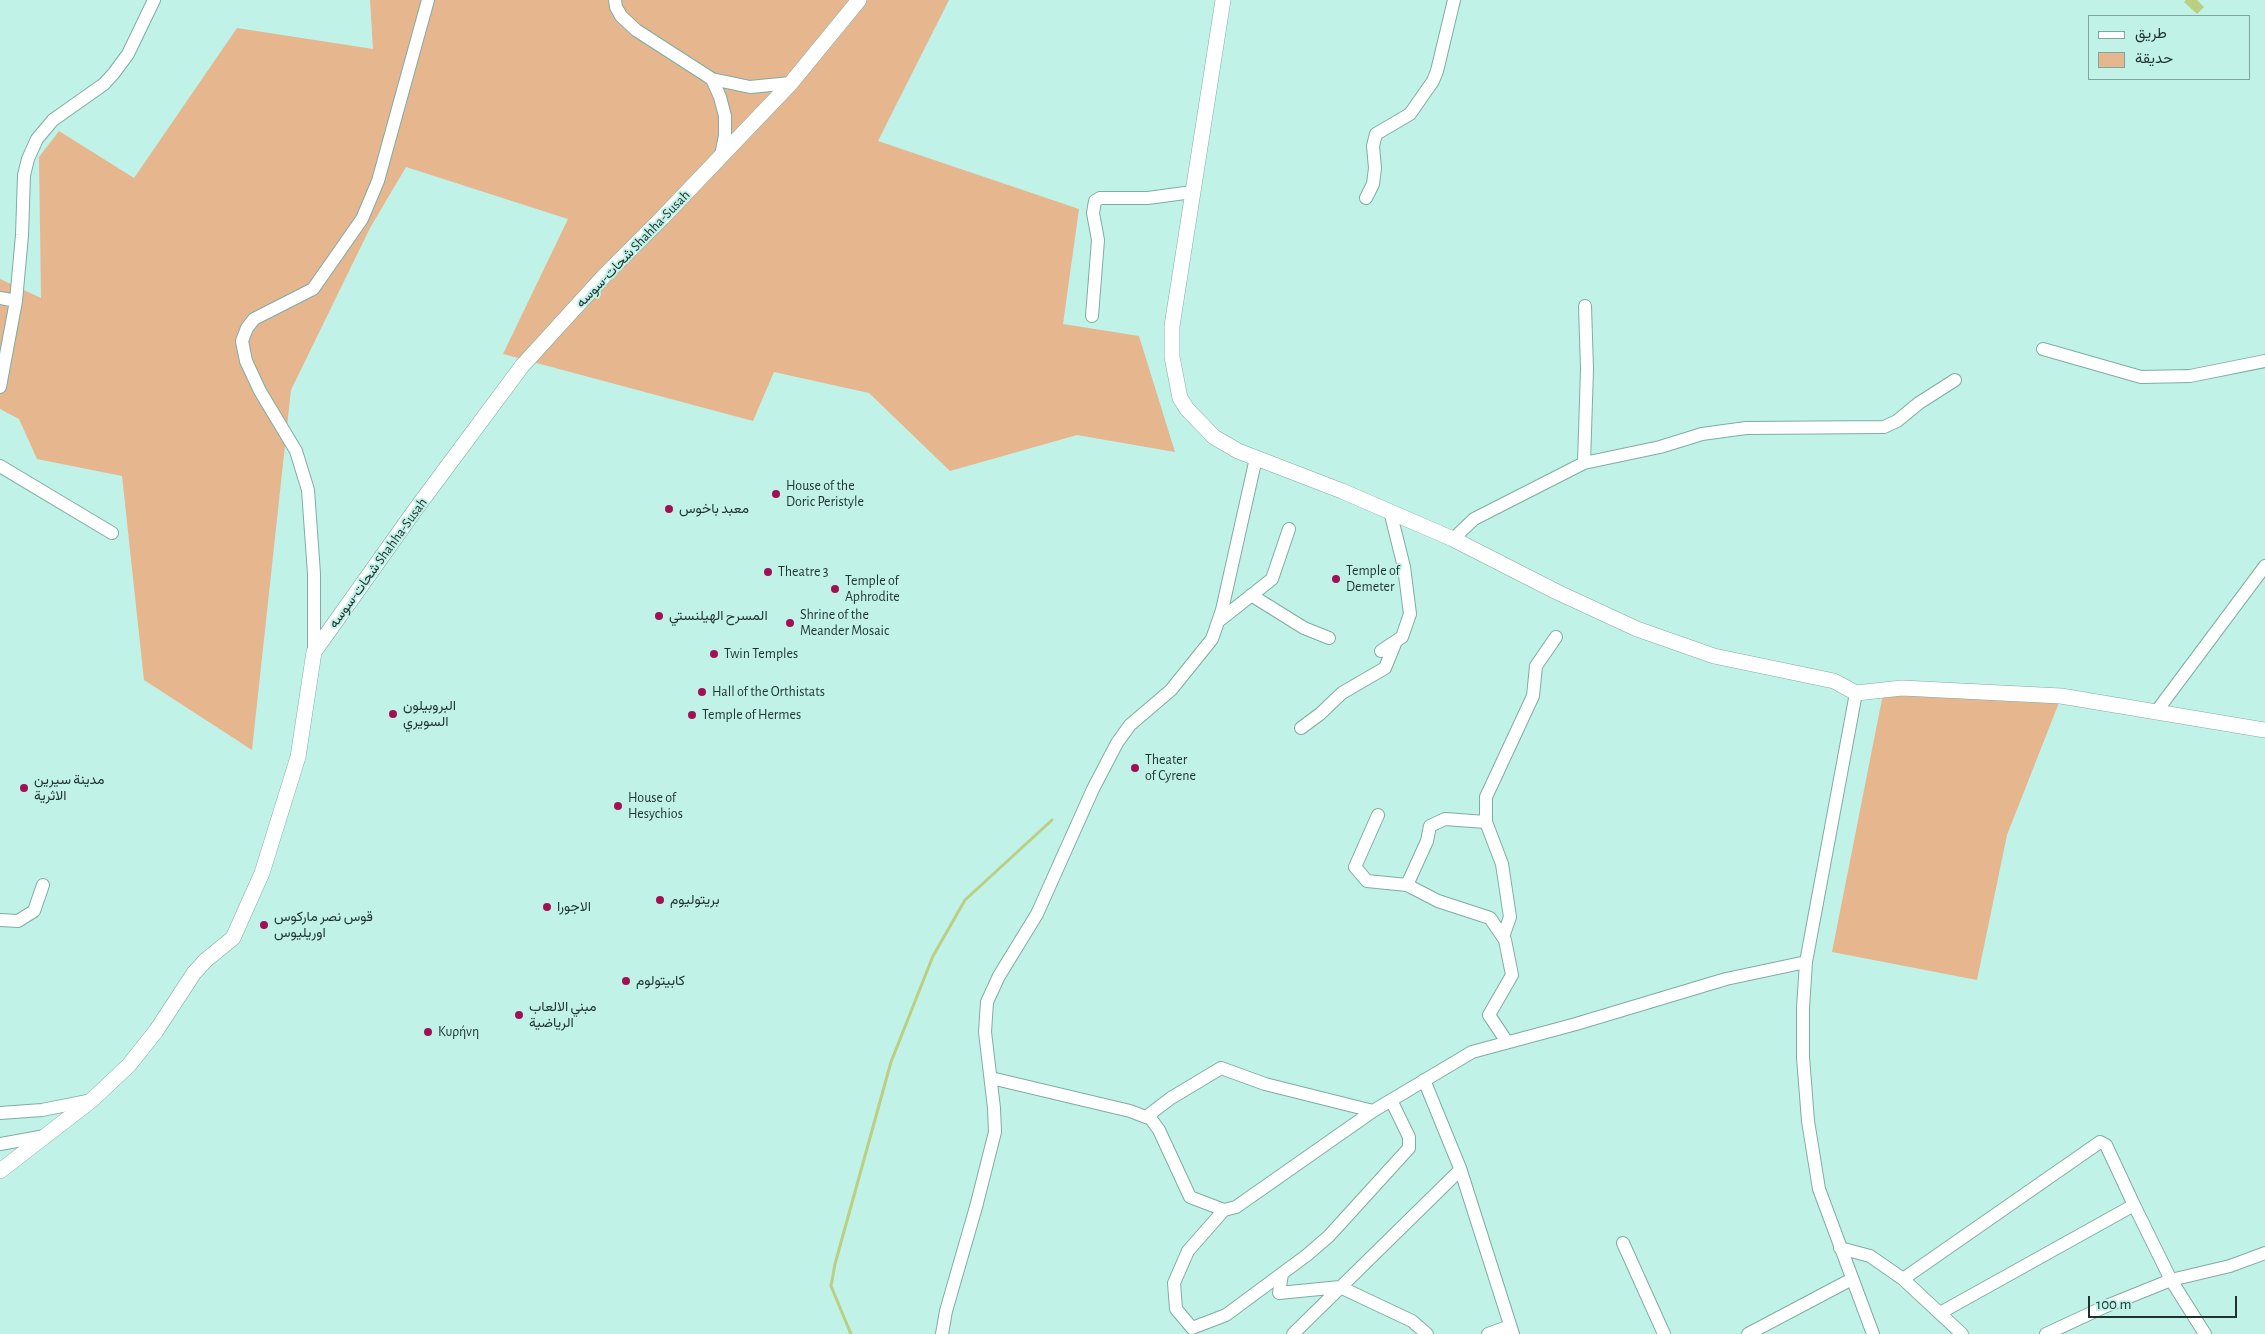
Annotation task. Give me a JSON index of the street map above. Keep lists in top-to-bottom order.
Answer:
{
  "streets": {
    "main road": ["شحات-سوسه Shahha-Susah"]
  },
  "places": [
    "House of the Doric Peristyle",
    "معبد باخوس",
    "Theatre 3",
    "Temple of Demeter",
    "Temple of Aphrodite",
    "المسرح الهيلنستي",
    "Shrine of the Meander Mosaic",
    "Twin Temples",
    "Hall of the Orthistats",
    "البروبيلون السويري",
    "Temple of Hermes",
    "Theater of Cyrene",
    "مدينة سيرين الاثرية",
    "House of Hesychios",
    "بريتوليوم",
    "الاجورا",
    "قوس نصر ماركوس اوريليوس",
    "كابيتولوم",
    "مبني الالعاب الرياضية",
    "Κυρήνη"
  ],
  "legend": ["طريق", "حديقة"],
  "scale_bar": "100 m"
}
